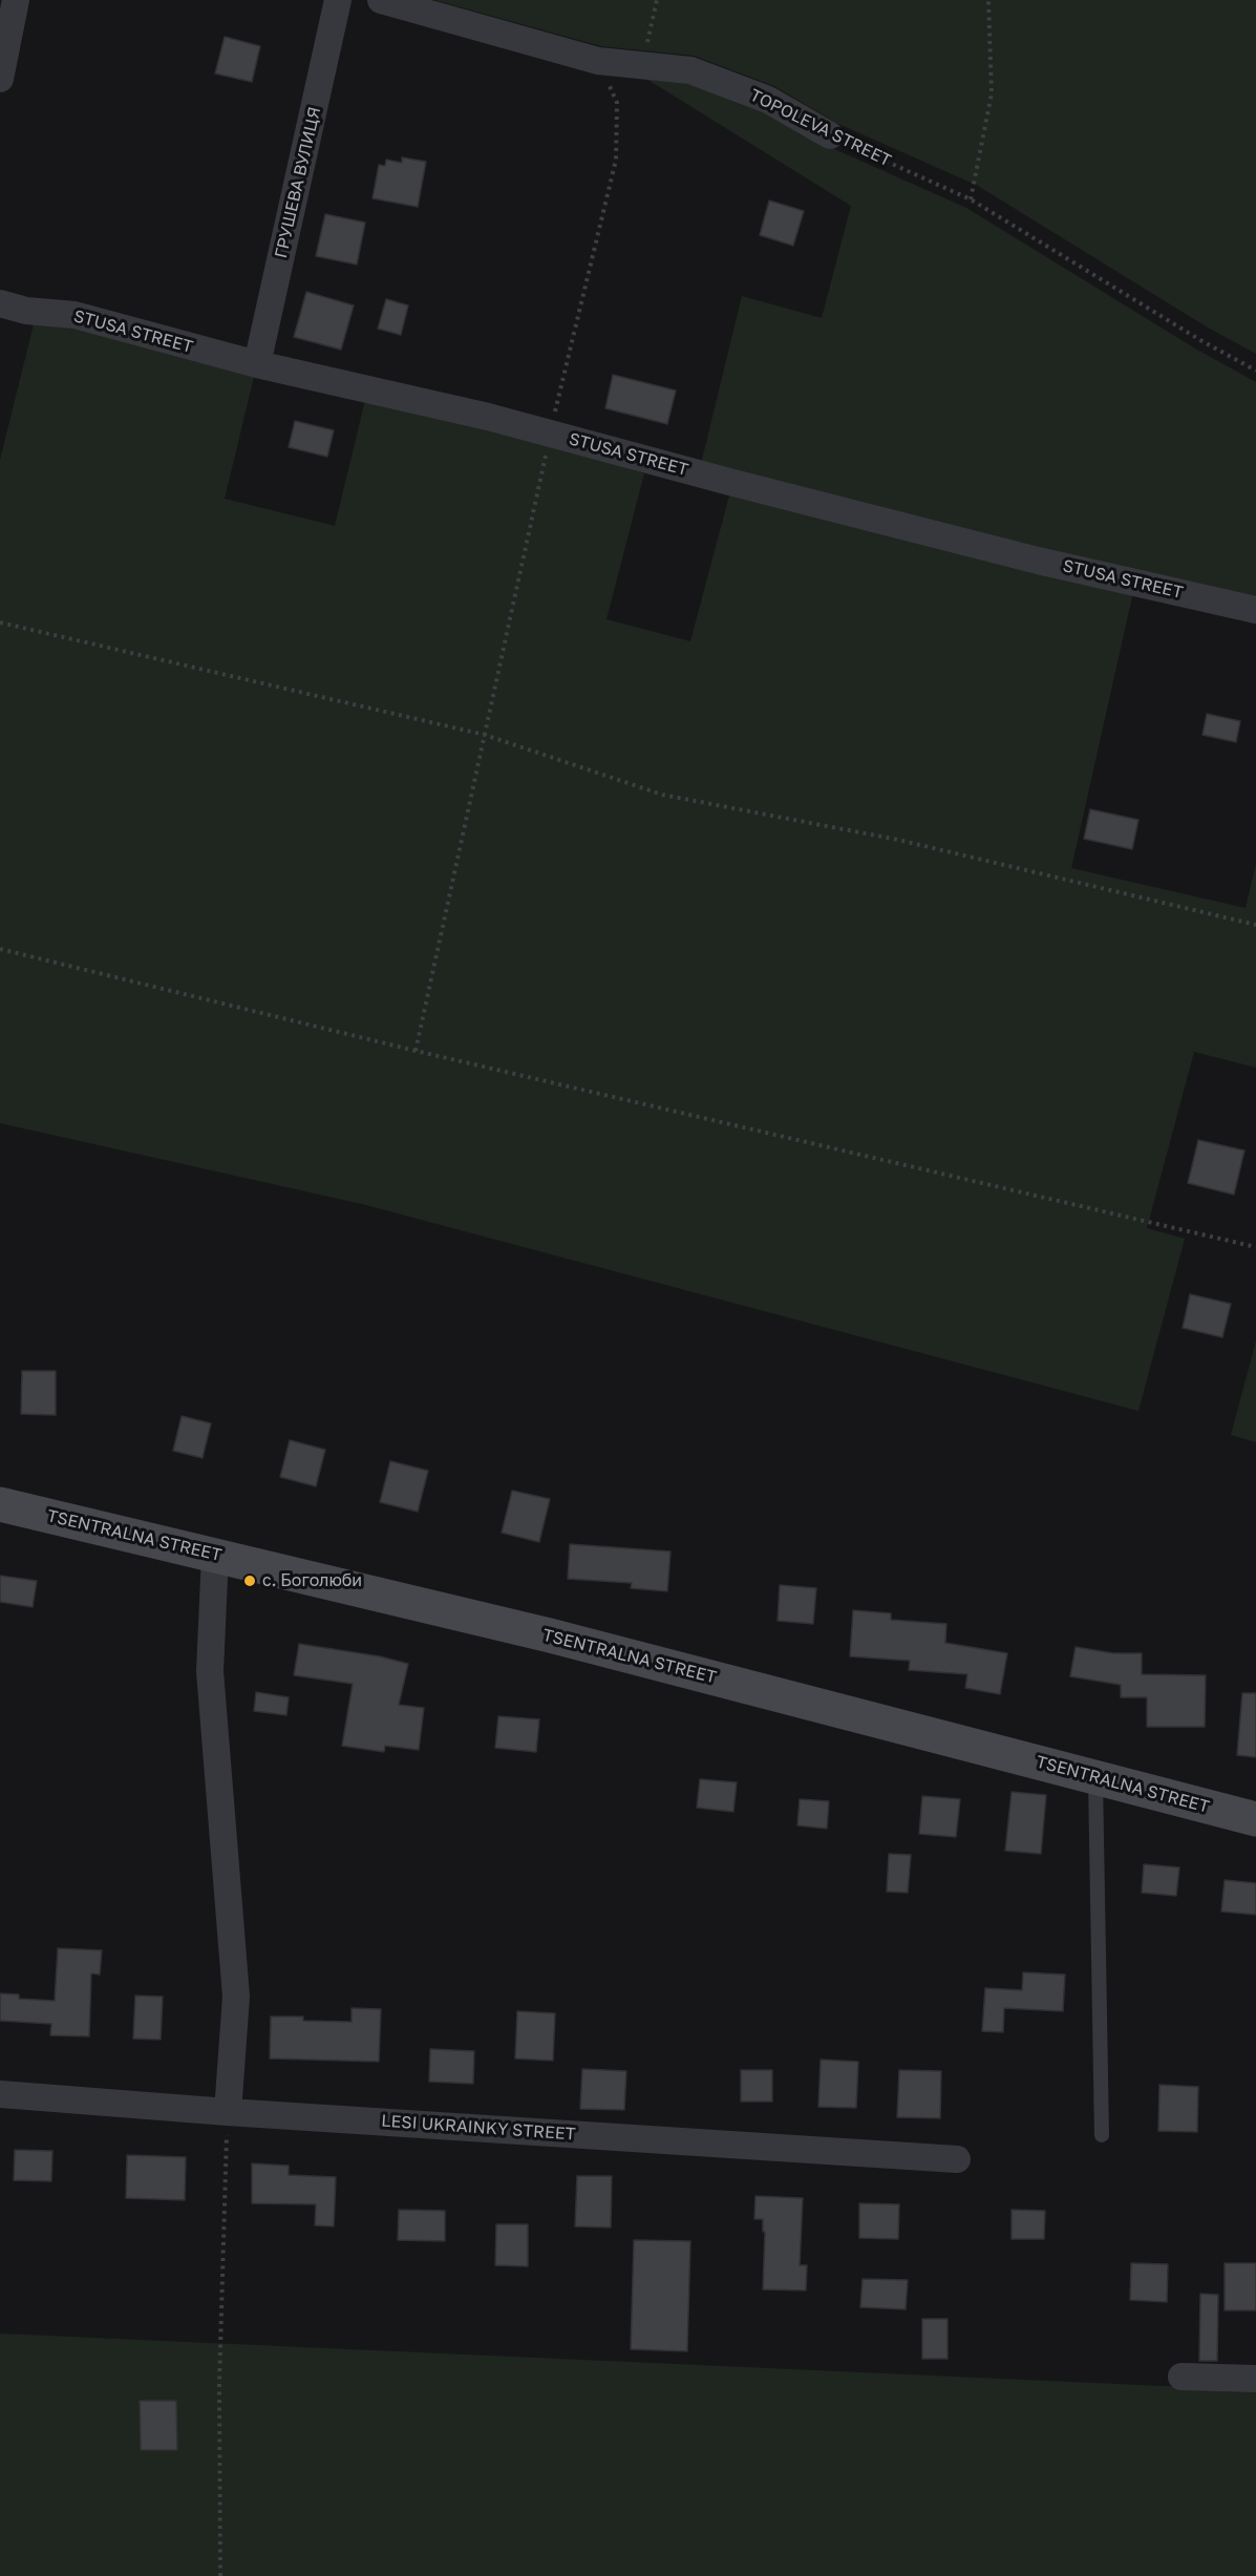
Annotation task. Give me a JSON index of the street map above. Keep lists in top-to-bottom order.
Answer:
{
  "streets": {
    "street": [
      "TOPOLEVA STREET",
      "ГРУШЕВА ВУЛИЦЯ",
      "STUSA STREET",
      "TSENTRALNA STREET",
      "LESI UKRAINKY STREET"
    ]
  },
  "crossings": [
    ["ГРУШЕВА ВУЛИЦЯ", "STUSA STREET"]
  ],
  "places": ["с. Боголюби"]
}
